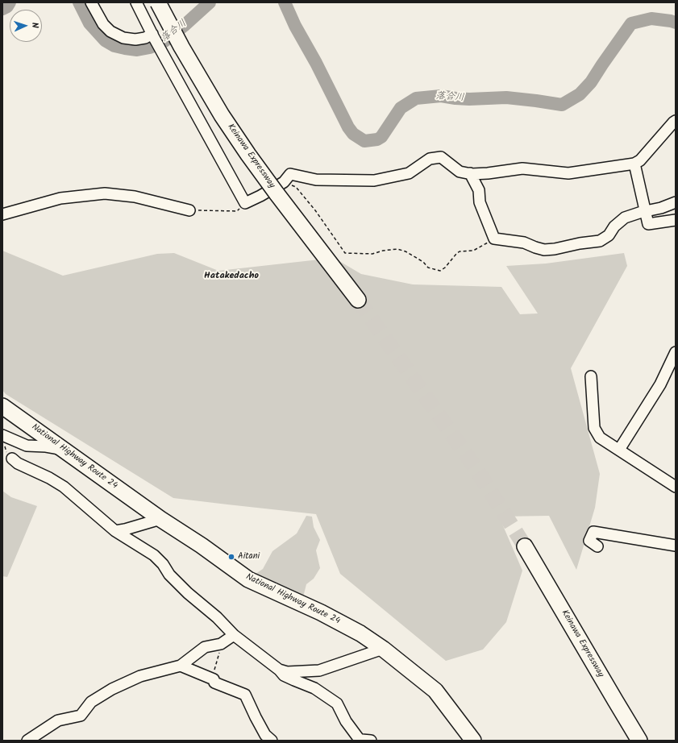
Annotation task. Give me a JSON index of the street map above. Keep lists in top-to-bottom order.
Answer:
{
  "streets": {
    "highway": ["Keinawa Expressway", "National Highway Route 24"]
  },
  "districts": ["Hatakedacho"],
  "water": ["落合川"],
  "places": ["Aitani"],
  "north": "right"
}
